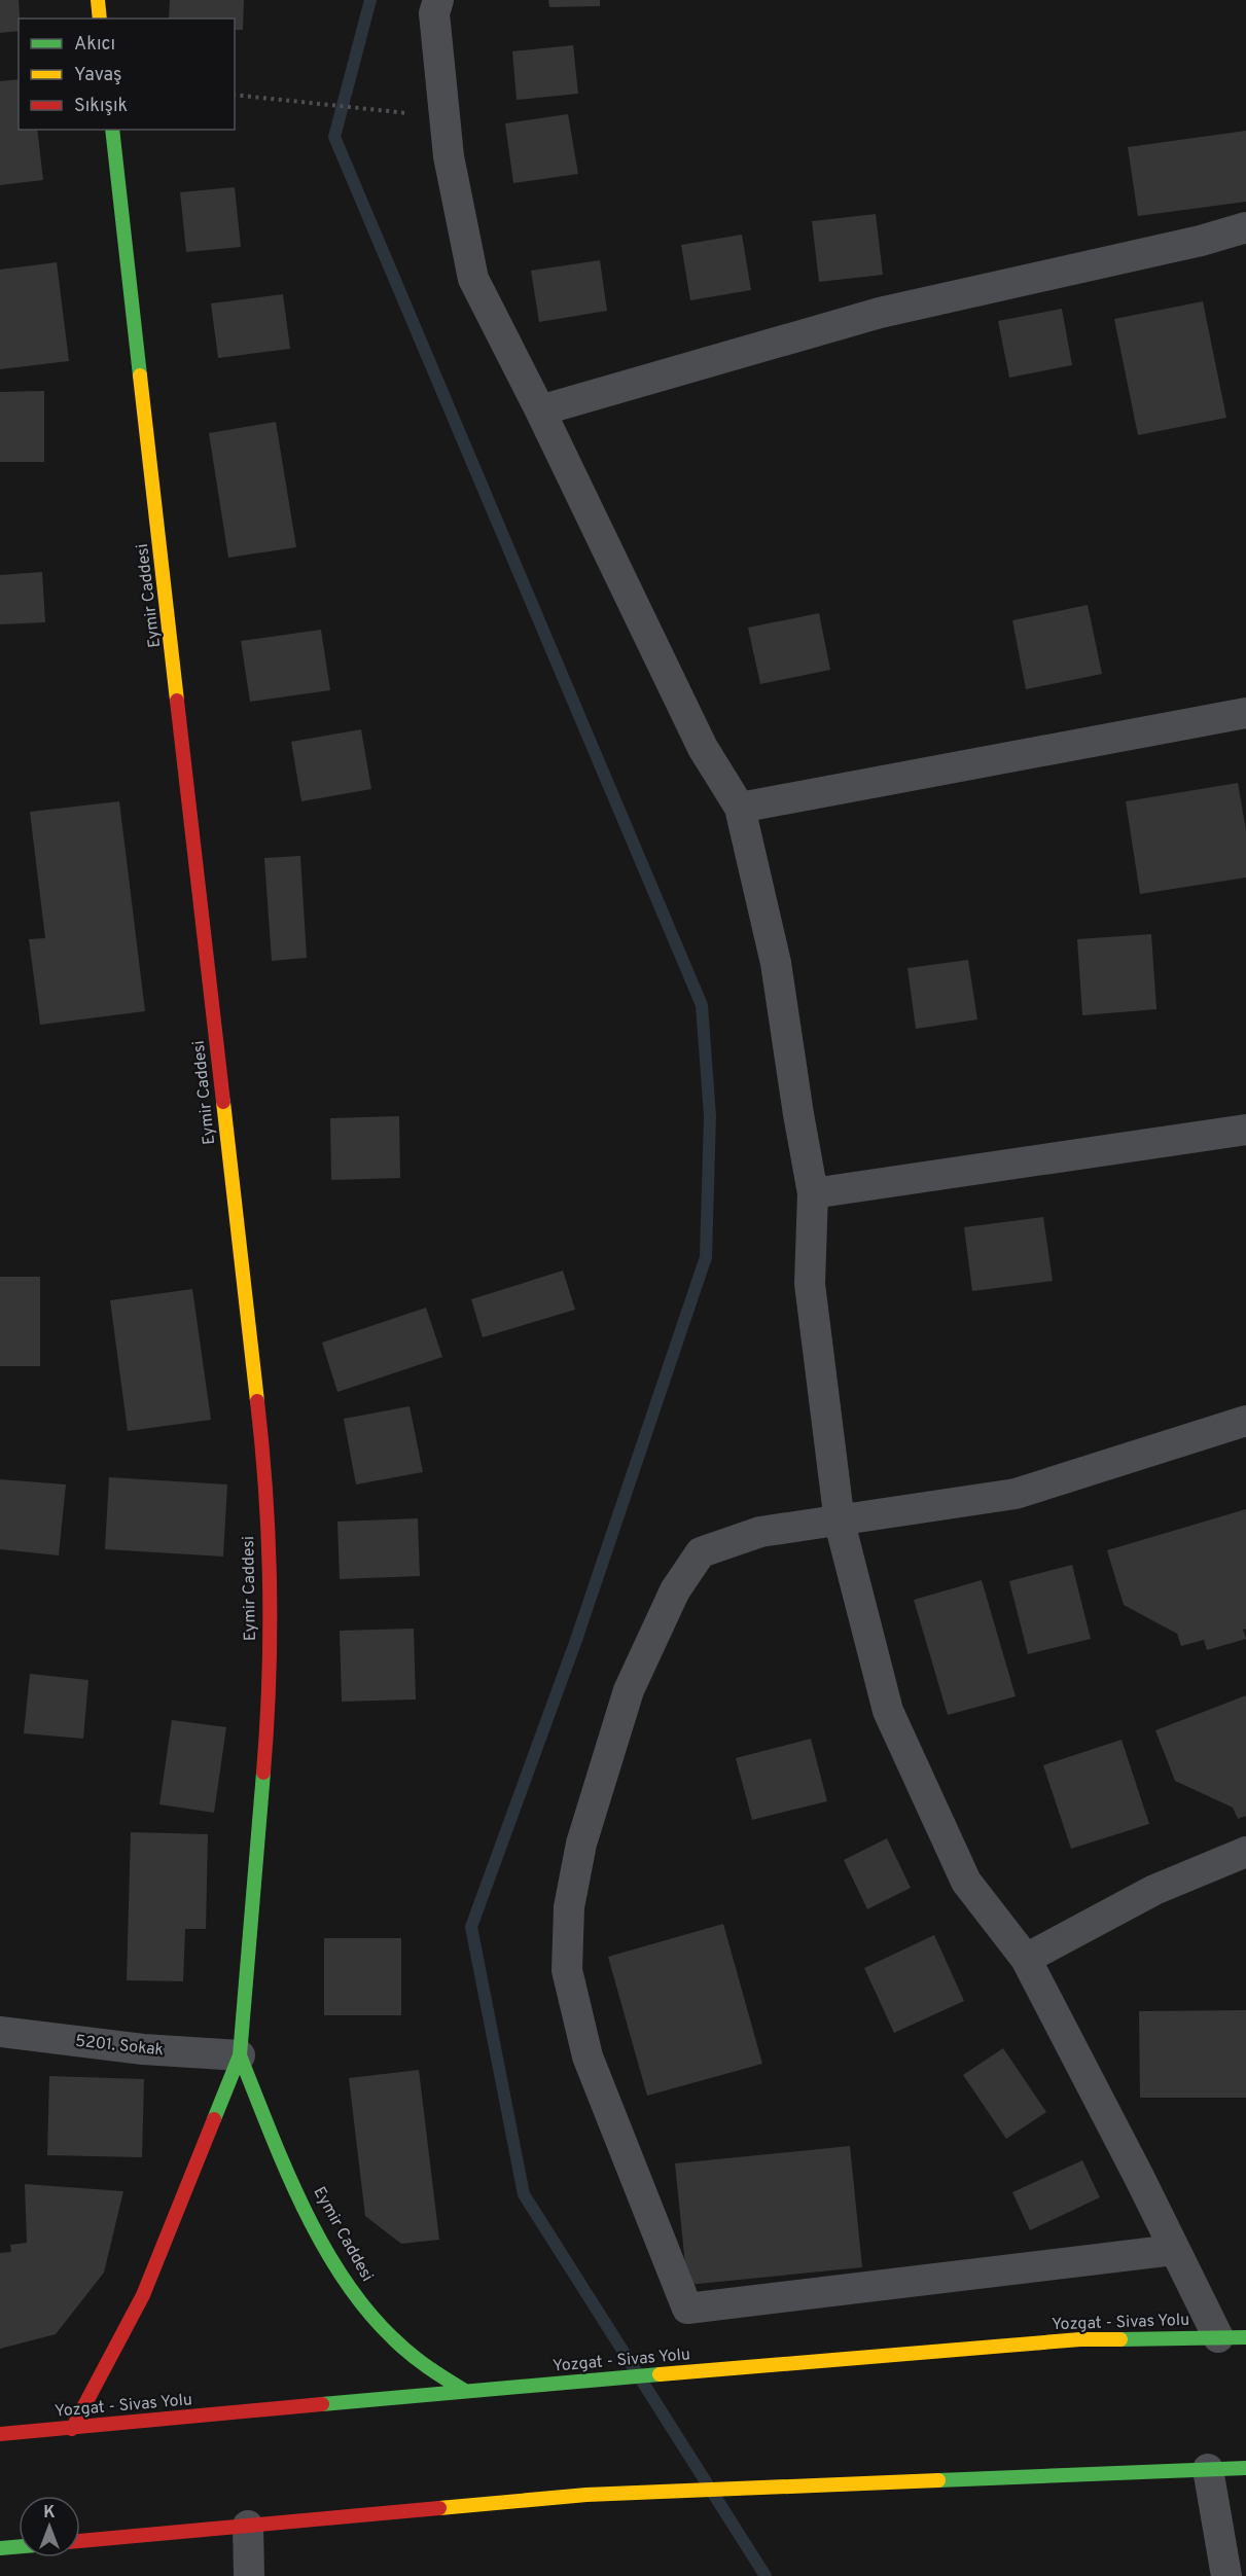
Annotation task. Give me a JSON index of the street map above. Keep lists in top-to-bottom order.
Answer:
{
  "streets": {
    "main road": ["Eymir Caddesi", "Yozgat - Sivas Yolu"],
    "street": ["5201. Sokak"]
  },
  "crossings": [
    ["Eymir Caddesi", "5201. Sokak"],
    ["Eymir Caddesi", "Yozgat - Sivas Yolu"]
  ],
  "legend": ["Akıcı", "Yavaş", "Sıkışık"],
  "north": "top"
}
